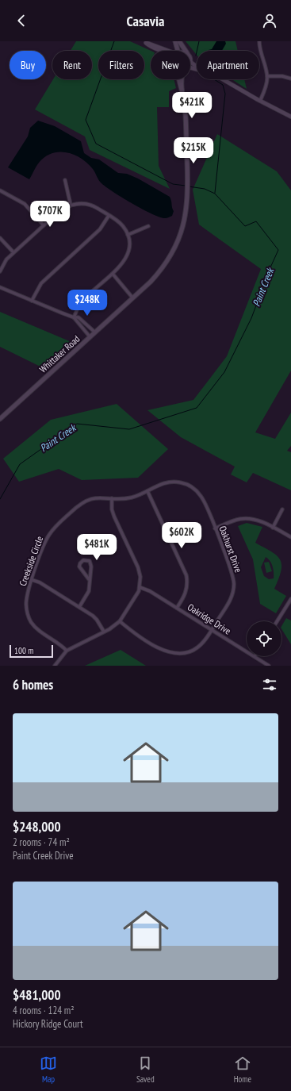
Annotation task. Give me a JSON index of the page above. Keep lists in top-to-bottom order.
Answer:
{
  "streets": {
    "main road": ["Whittaker Road"],
    "street": ["Oakhurst Drive", "Creekside Circle", "Oakridge Drive"]
  },
  "crossings": [
    ["Oakhurst Drive", "Creekside Circle"],
    ["Oakhurst Drive", "Oakridge Drive"]
  ],
  "water": ["Paint Creek"],
  "scale_bar": "100 m",
  "page": {
    "header": "Casavia",
    "chip": [
      "Buy",
      "Rent",
      "Filters",
      "New",
      "Apartment"
    ],
    "price": [
      "$421K",
      "$215K",
      "$707K",
      "$248K",
      "$602K",
      "$481K"
    ],
    "scale": "100 m",
    "heading": "6 homes",
    "list": [
      {
        "name": "$248,000",
        "note": "2 rooms · 74 m² · Paint Creek Drive"
      },
      {
        "name": "$481,000",
        "note": "4 rooms · 124 m² · Hickory Ridge Court"
      }
    ],
    "tabs": ["Map", "Saved", "Home"]
  }
}
